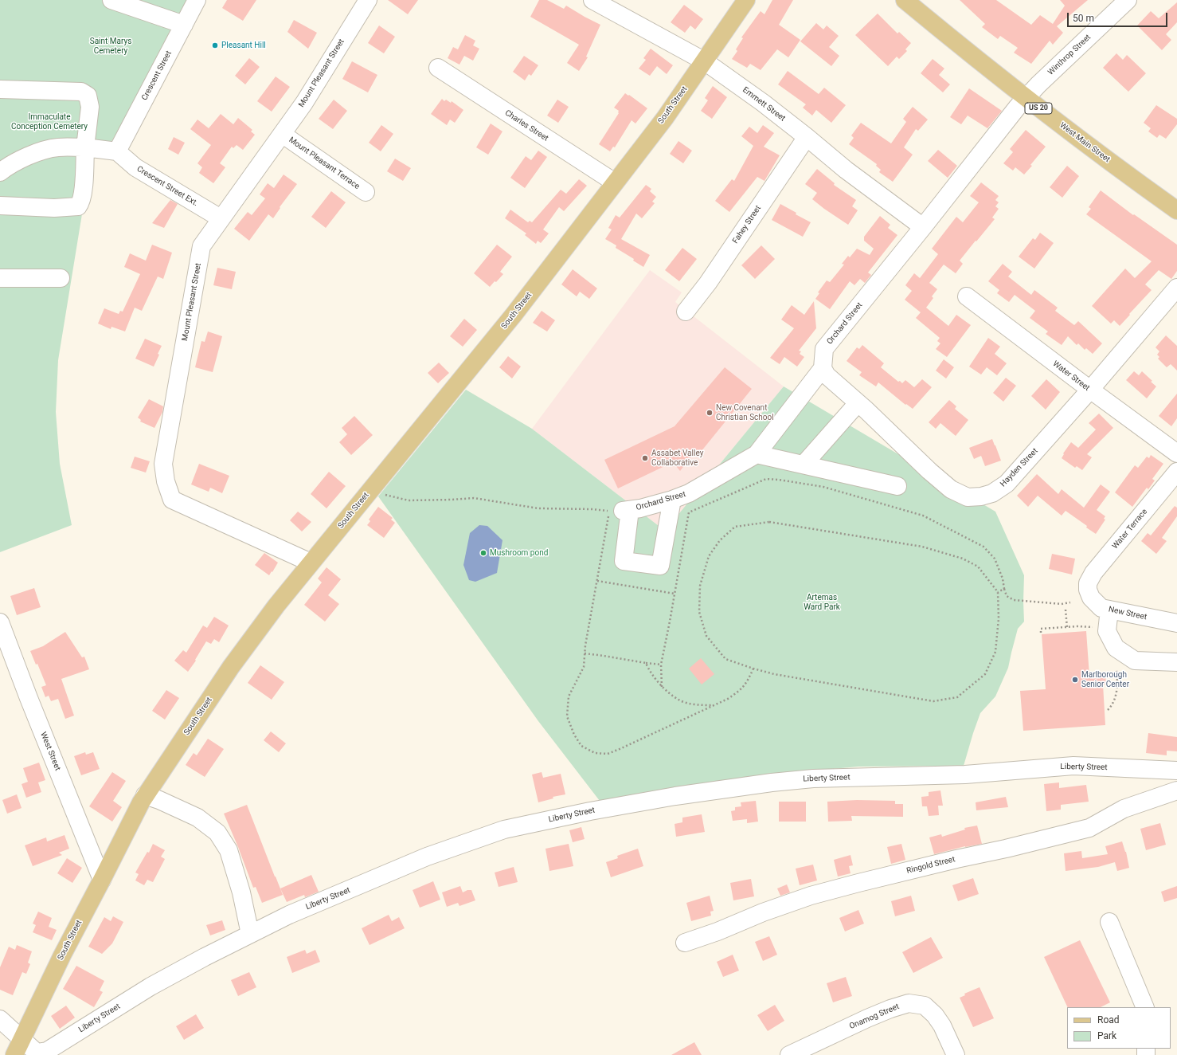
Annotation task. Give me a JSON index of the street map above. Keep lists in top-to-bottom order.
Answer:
{
  "streets": {
    "main road": ["South Street", "US 20", "West Main Street"],
    "street": [
      "Winthrop Street",
      "Mount Pleasant Street",
      "Crescent Street",
      "Emmett Street",
      "Charles Street",
      "Mount Pleasant Terrace",
      "Crescent Street Ext.",
      "Fahey Street",
      "Orchard Street",
      "Water Street",
      "Hayden Street",
      "Water Terrace",
      "New Street",
      "West Street",
      "Liberty Street",
      "Ringold Street",
      "Onamog Street"
    ]
  },
  "crossings": [
    ["Winthrop Street", "West Main Street"],
    ["Winthrop Street", "Orchard Street"],
    ["Mount Pleasant Street", "South Street"],
    ["Mount Pleasant Street", "Mount Pleasant Terrace"],
    ["Mount Pleasant Street", "Crescent Street Ext."],
    ["Crescent Street", "Crescent Street Ext."],
    ["Emmett Street", "South Street"],
    ["Emmett Street", "Fahey Street"],
    ["Emmett Street", "Orchard Street"],
    ["South Street", "Charles Street"],
    ["South Street", "West Street"],
    ["South Street", "Liberty Street"],
    ["West Main Street", "Orchard Street"],
    ["Orchard Street", "Hayden Street"],
    ["Water Street", "Hayden Street"],
    ["Water Terrace", "New Street"]
  ],
  "parks": ["Saint Marys Cemetery", "Immaculate Conception Cemetery", "Artemas Ward Park"],
  "places": [
    "Pleasant Hill",
    "New Covenant Christian School",
    "Assabet Valley Collaborative",
    "Mushroom pond",
    "Marlborough Senior Center"
  ],
  "legend": ["Road", "Park"],
  "scale_bar": "50 m"
}
